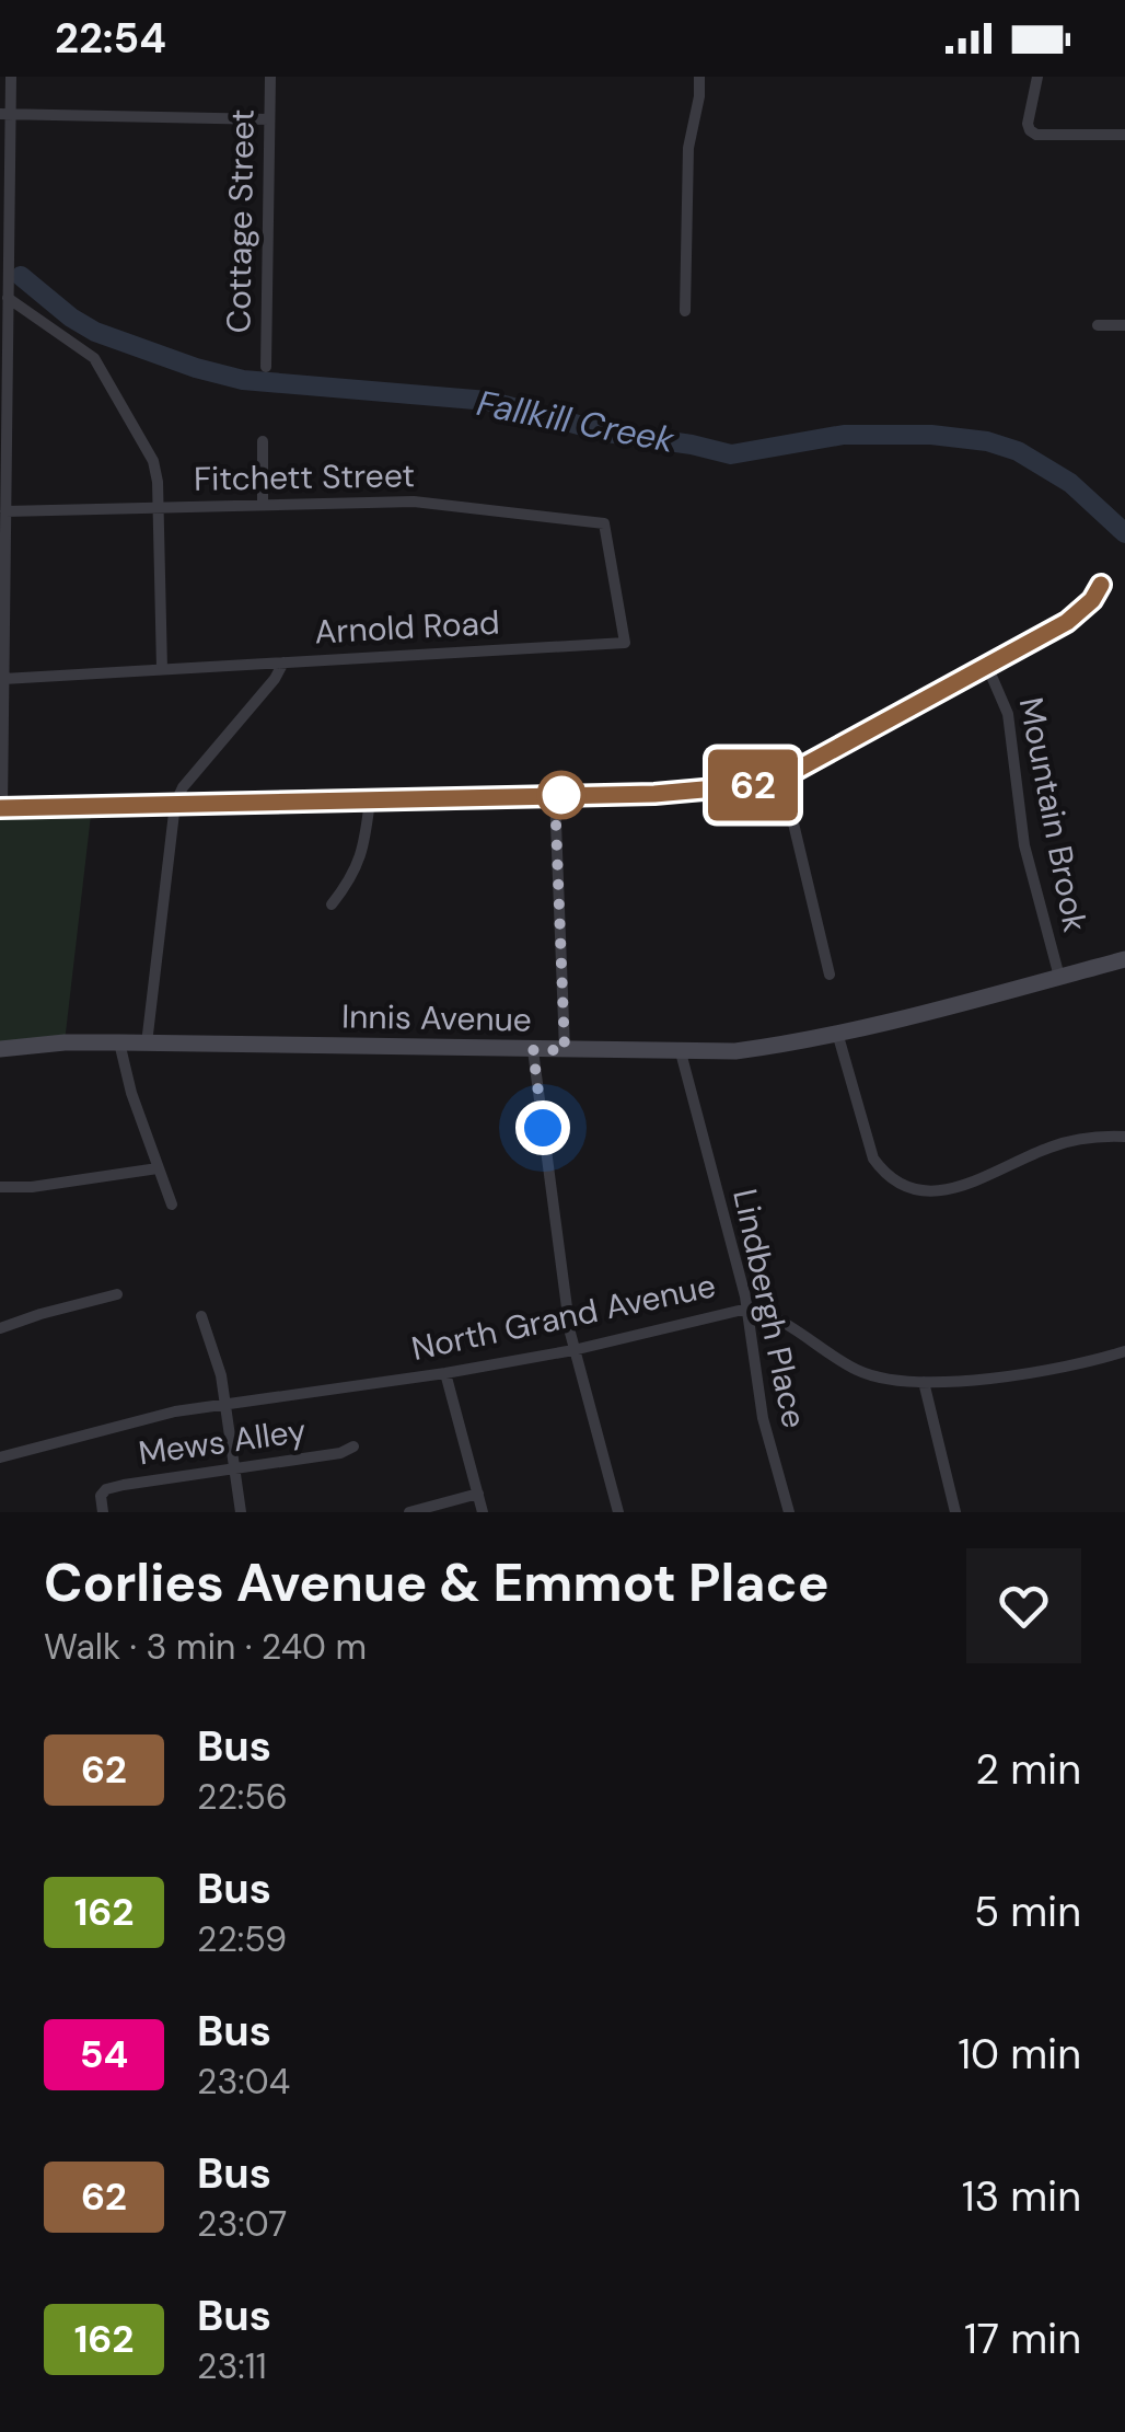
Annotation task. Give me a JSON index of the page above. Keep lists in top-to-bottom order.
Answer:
{
  "streets": {
    "main road": ["Innis Avenue"],
    "street": [
      "Cottage Street",
      "Fitchett Street",
      "Arnold Road",
      "Mountain Brook",
      "Lindbergh Place",
      "North Grand Avenue",
      "Mews Alley"
    ]
  },
  "crossings": [
    ["Fitchett Street", "Arnold Road"],
    ["Arnold Road", "Innis Avenue"],
    ["Mountain Brook", "Innis Avenue"],
    ["Innis Avenue", "Lindbergh Place"],
    ["Lindbergh Place", "North Grand Avenue"]
  ],
  "water": ["Fallkill Creek"],
  "lines": ["bus line 62"],
  "page": {
    "status": "22:54",
    "on_map": "62",
    "heading": ["Corlies Avenue & Emmot Place", "Walk · 3 min · 240 m"],
    "list": [
      {
        "mark": "62",
        "name": "Bus",
        "note": "22:56",
        "value": "2 min"
      },
      {
        "mark": "162",
        "name": "Bus",
        "note": "22:59",
        "value": "5 min"
      },
      {
        "mark": "54",
        "name": "Bus",
        "note": "23:04",
        "value": "10 min"
      },
      {
        "mark": "62",
        "name": "Bus",
        "note": "23:07",
        "value": "13 min"
      },
      {
        "mark": "162",
        "name": "Bus",
        "note": "23:11",
        "value": "17 min"
      }
    ]
  }
}
